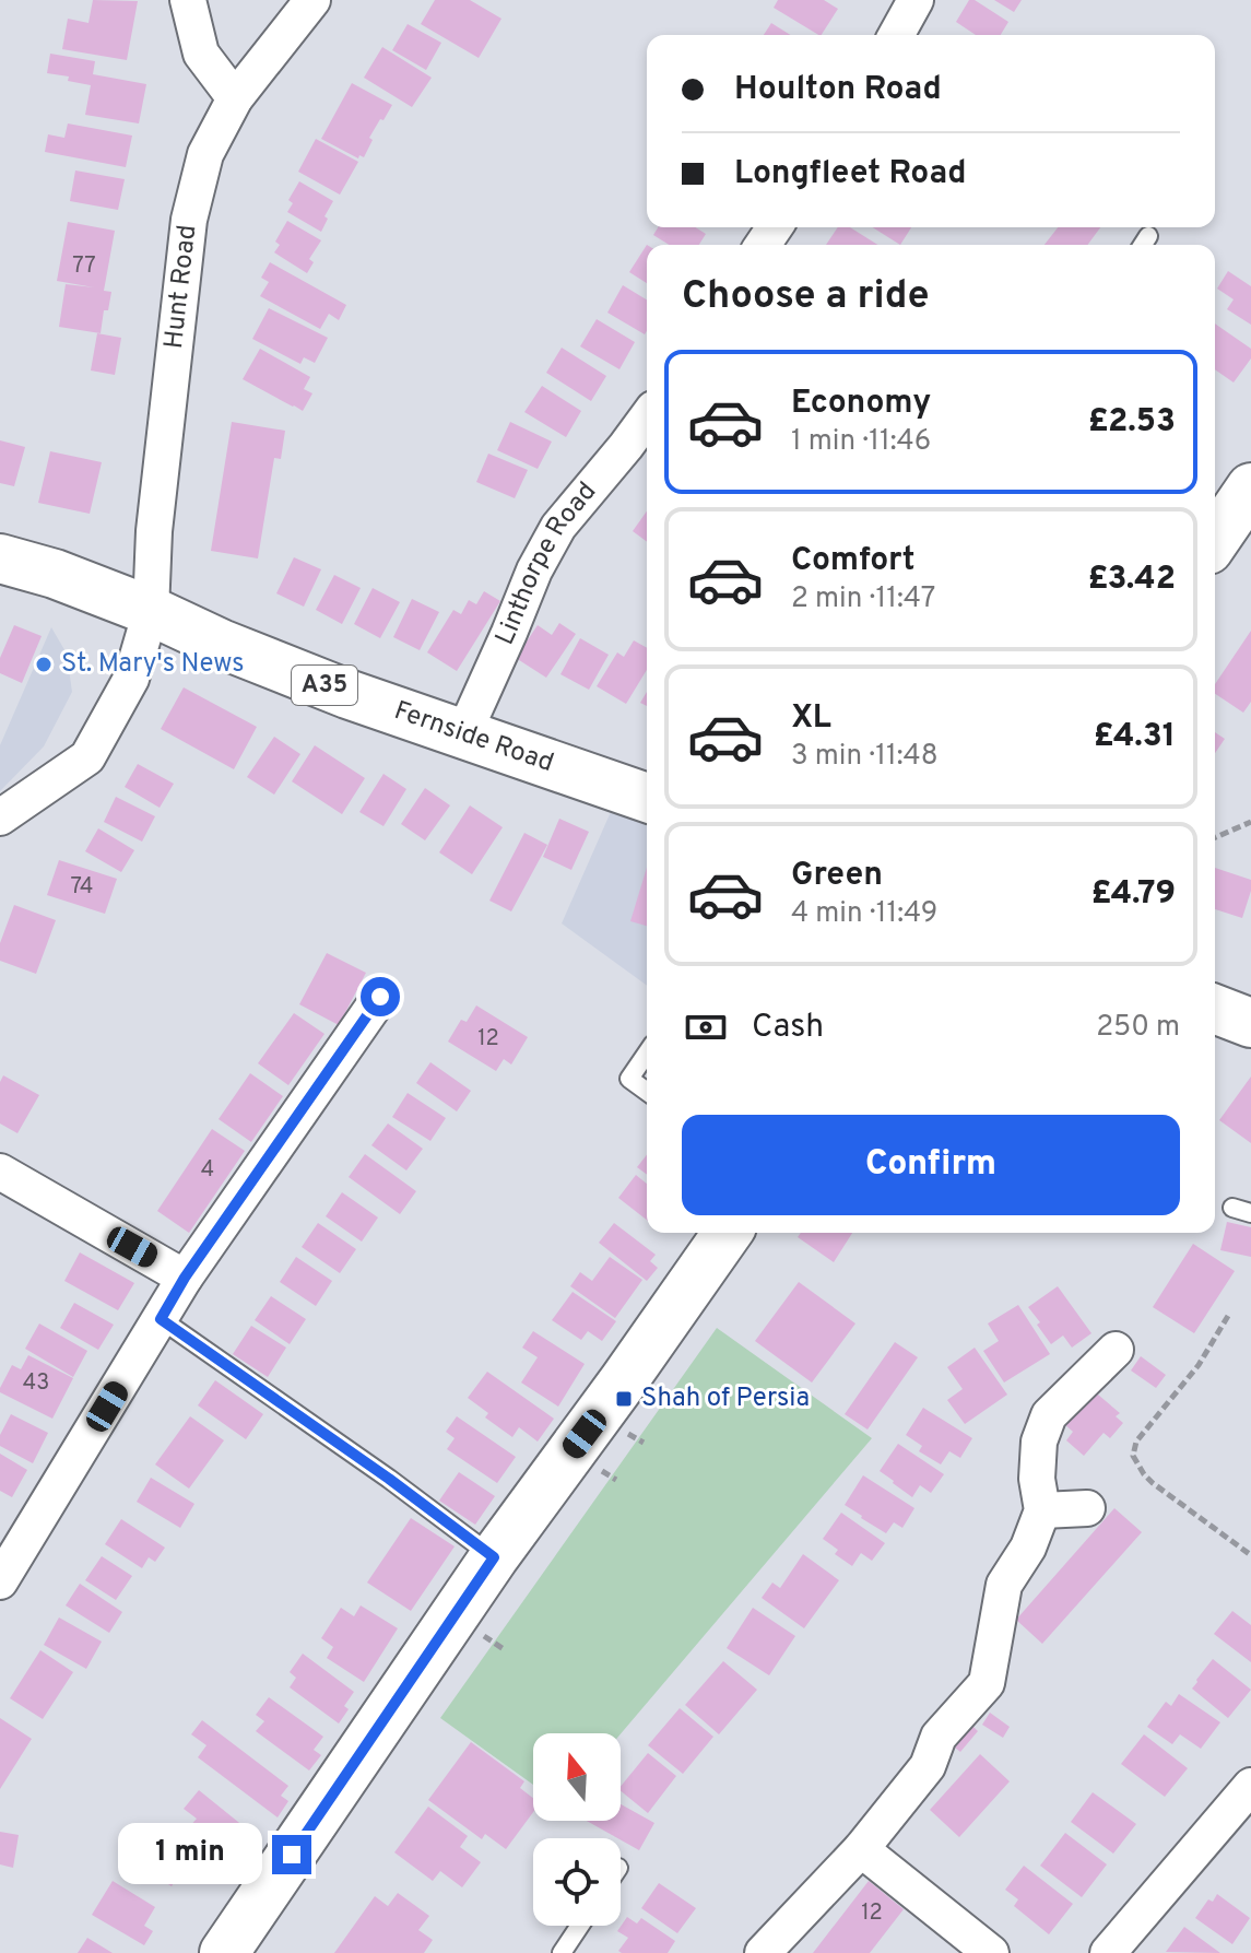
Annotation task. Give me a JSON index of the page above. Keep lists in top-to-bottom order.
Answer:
{
  "streets": {
    "main road": ["A35", "Fernside Road"],
    "street": ["Hunt Road", "Linthorpe Road"]
  },
  "crossings": [
    ["Hunt Road", "Fernside Road"],
    ["Linthorpe Road", "Fernside Road"]
  ],
  "places": {
    "other": ["St. Mary's News"],
    "transit": ["Shah of Persia"]
  },
  "house_numbers": [
    "77",
    "74",
    "12",
    "4",
    "43",
    "12"
  ],
  "north": "top",
  "page": {
    "banner": ["Houlton Road", "Longfleet Road"],
    "heading": "Choose a ride",
    "list": [
      {
        "name": "Economy",
        "note": "1 min · 11:46",
        "value": "£2.53"
      },
      {
        "name": "Comfort",
        "note": "2 min · 11:47",
        "value": "£3.42"
      },
      {
        "name": "XL",
        "note": "3 min · 11:48",
        "value": "£4.31"
      },
      {
        "name": "Green",
        "note": "4 min · 11:49",
        "value": "£4.79"
      }
    ],
    "pay": ["Cash", "250 m"],
    "buttons": "Confirm",
    "bubble": "1 min"
  }
}
